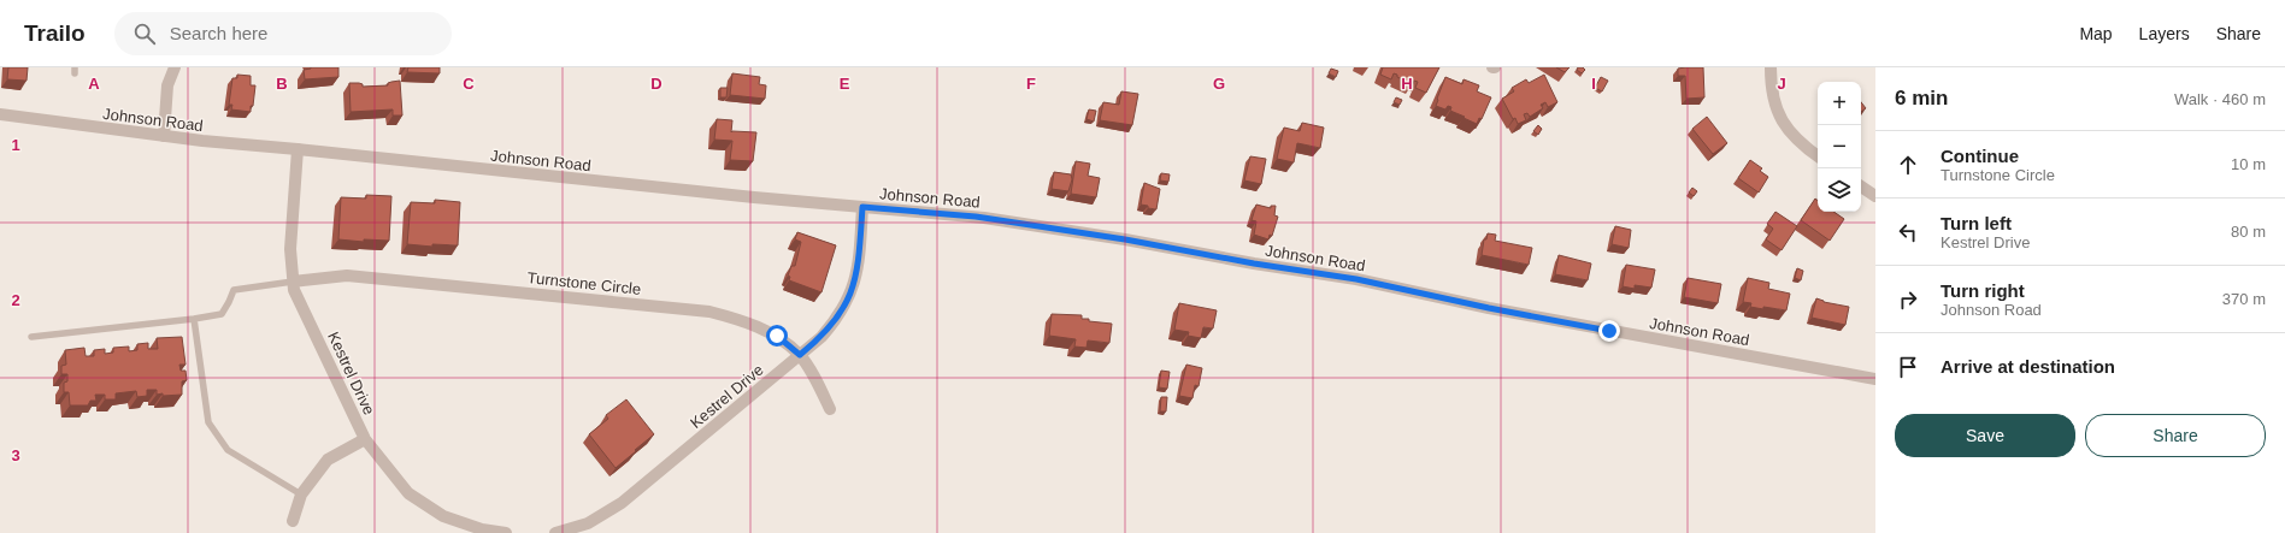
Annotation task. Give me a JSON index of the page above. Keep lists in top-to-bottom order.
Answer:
{
  "streets": {
    "street": ["Johnson Road", "Turnstone Circle", "Kestrel Drive"]
  },
  "crossings": [
    ["Johnson Road", "Kestrel Drive"],
    ["Turnstone Circle", "Kestrel Drive"]
  ],
  "page": {
    "header": "Trailo",
    "search": "Search here",
    "nav": ["Map", "Layers", "Share"],
    "heading": ["6 min", "Walk · 460 m"],
    "map_buttons": ["+", "−"],
    "list": [
      ["Continue", "Turnstone Circle", "10 m"],
      ["Turn left", "Kestrel Drive", "80 m"],
      ["Turn right", "Johnson Road", "370 m"],
      "Arrive at destination"
    ],
    "buttons": ["Save", "Share"]
  },
  "grid": {
    "columns": [
      "A",
      "B",
      "C",
      "D",
      "E",
      "F",
      "G",
      "H",
      "I",
      "J"
    ],
    "rows": ["1", "2", "3"]
  }
}
